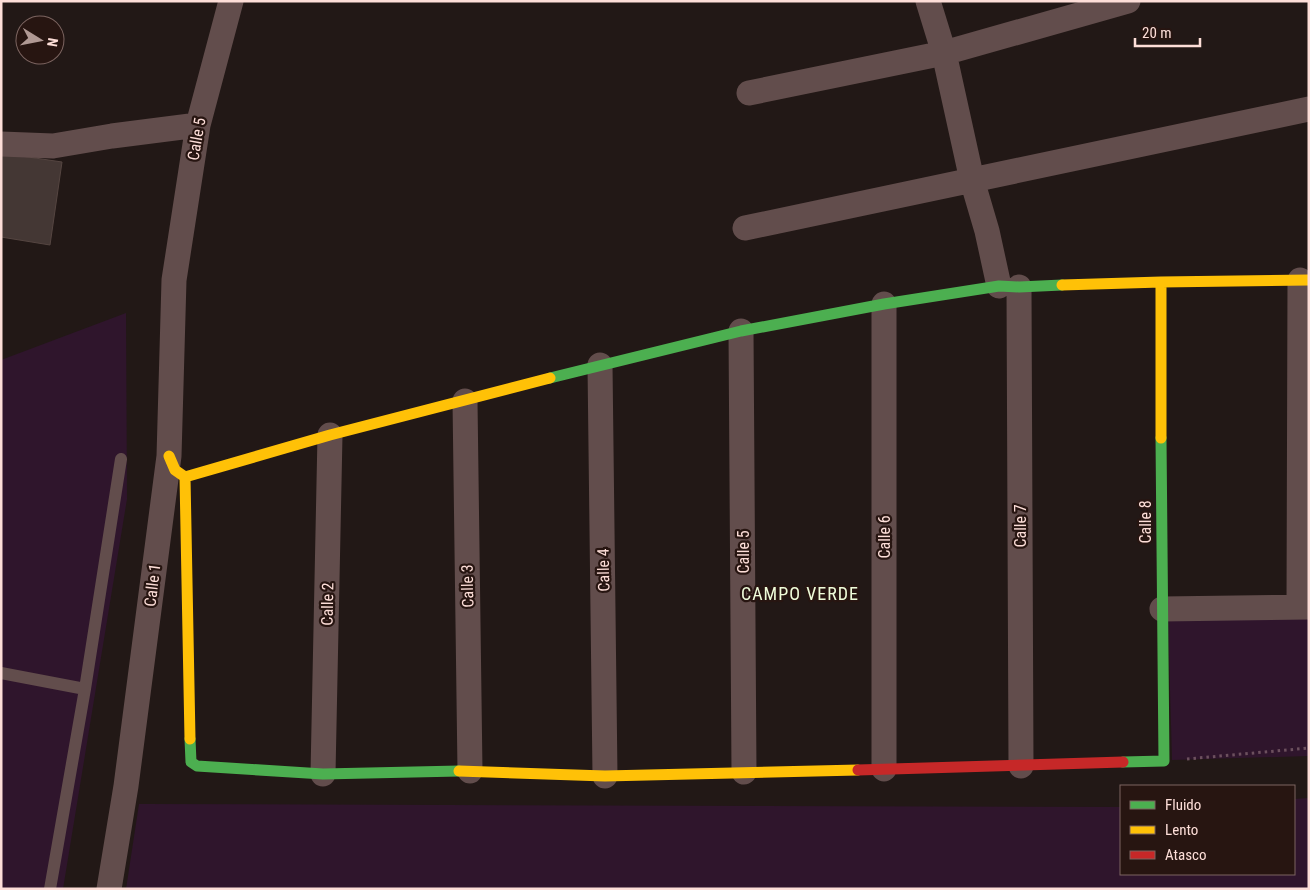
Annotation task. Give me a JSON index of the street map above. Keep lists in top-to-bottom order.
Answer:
{
  "streets": {
    "street": [
      "Calle 5",
      "Calle 8",
      "Calle 7",
      "Calle 6",
      "Calle 4",
      "Calle 1",
      "Calle 3",
      "Calle 2"
    ]
  },
  "crossings": [
    ["Calle 5", "Calle 1"]
  ],
  "districts": ["CAMPO VERDE"],
  "legend": ["Fluido", "Lento", "Atasco"],
  "scale_bar": "20 m",
  "north": "right"
}
